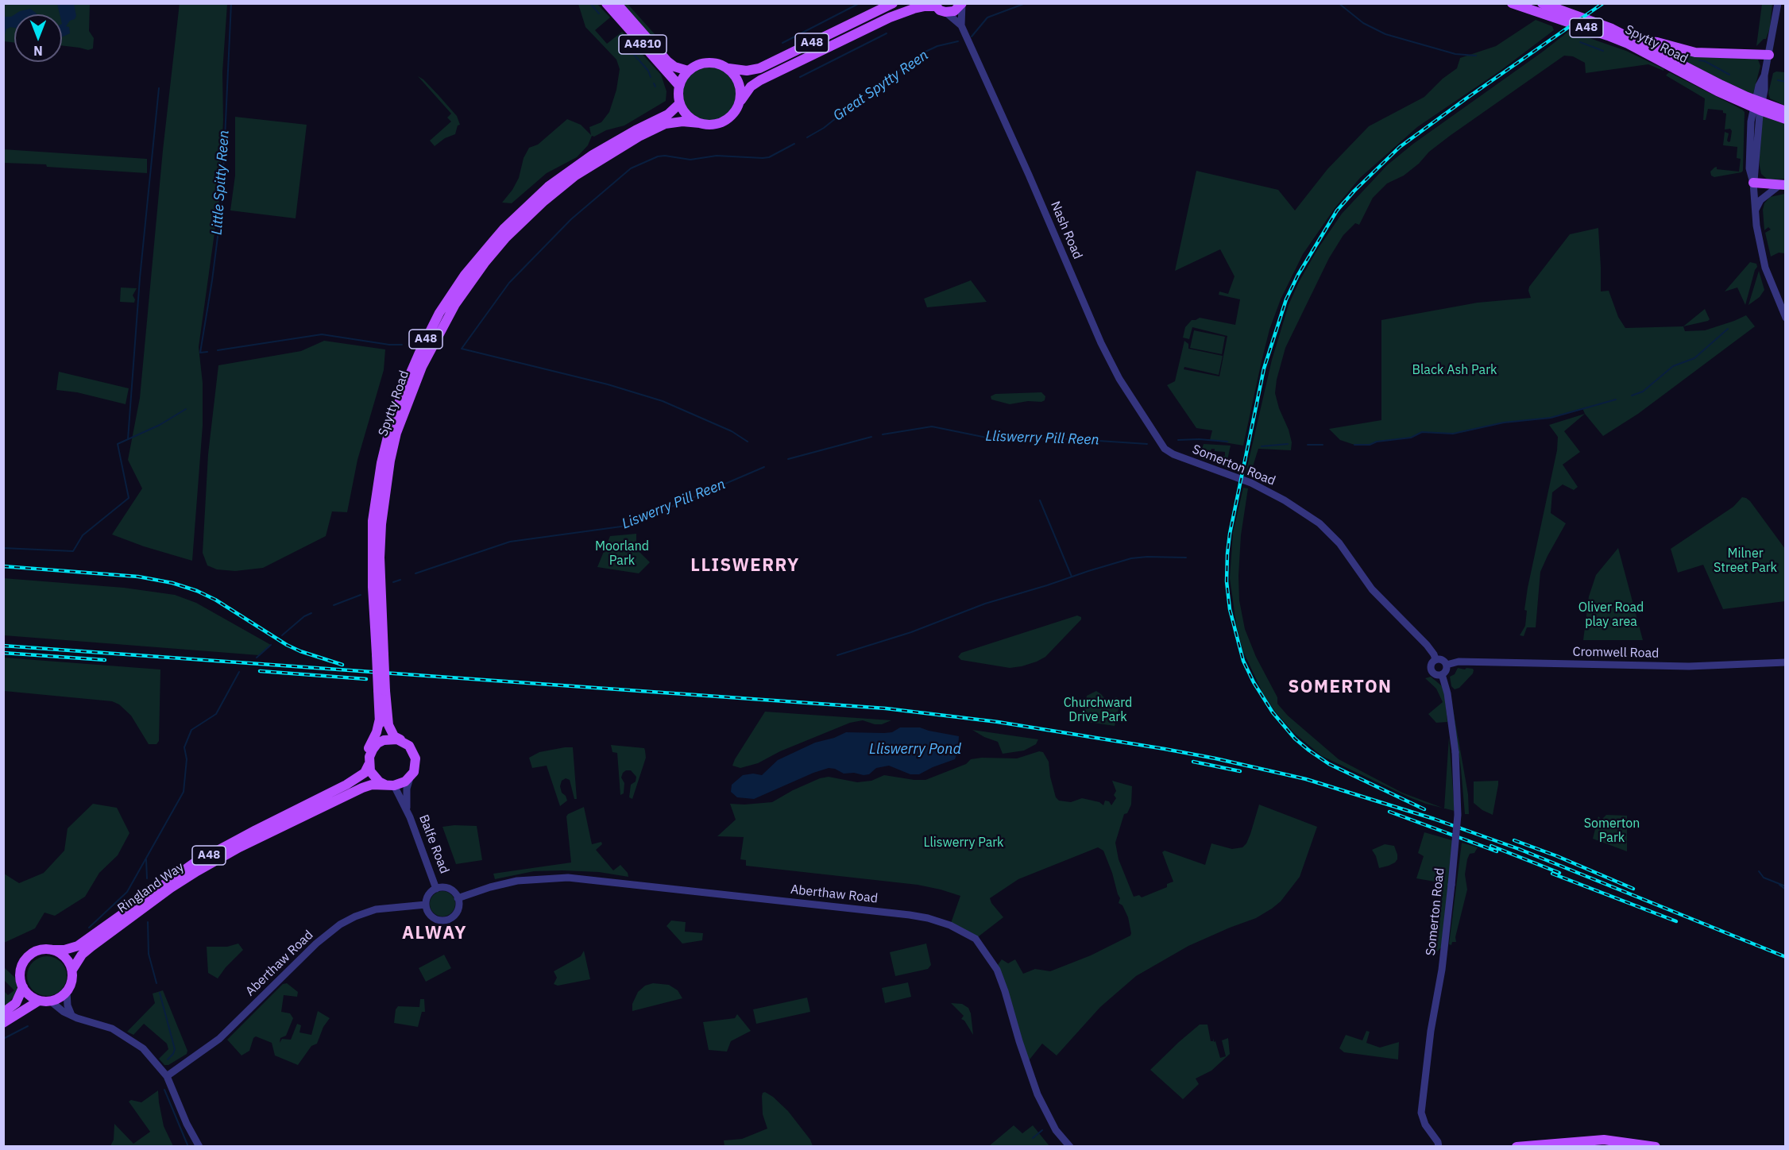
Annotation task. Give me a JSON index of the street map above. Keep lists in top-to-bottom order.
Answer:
{
  "streets": {
    "main road": [
      "A48",
      "A4810",
      "Spytty Road",
      "Balfe Road",
      "Ringland Way"
    ],
    "street": [
      "Nash Road",
      "Somerton Road",
      "Cromwell Road",
      "Aberthaw Road"
    ]
  },
  "crossings": [
    ["A48", "A4810"],
    ["A48", "Spytty Road"],
    ["A48", "Nash Road"],
    ["A48", "Balfe Road"],
    ["A48", "Ringland Way"],
    ["A4810", "Spytty Road"],
    ["Spytty Road", "Balfe Road"],
    ["Spytty Road", "Ringland Way"],
    ["Nash Road", "Somerton Road"],
    ["Somerton Road", "Cromwell Road"],
    ["Balfe Road", "Ringland Way"],
    ["Balfe Road", "Aberthaw Road"]
  ],
  "districts": ["LLISWERRY", "SOMERTON", "ALWAY"],
  "water": [
    "Great Spytty Reen",
    "Little Spitty Reen",
    "Lliswerry Pill Reen",
    "Liswerry Pill Reen",
    "Lliswerry Pond"
  ],
  "parks": [
    "Black Ash Park",
    "Moorland Park",
    "Milner Street Park",
    "Oliver Road play area",
    "Churchward Drive Park",
    "Somerton Park",
    "Lliswerry Park"
  ],
  "north": "bottom"
}
